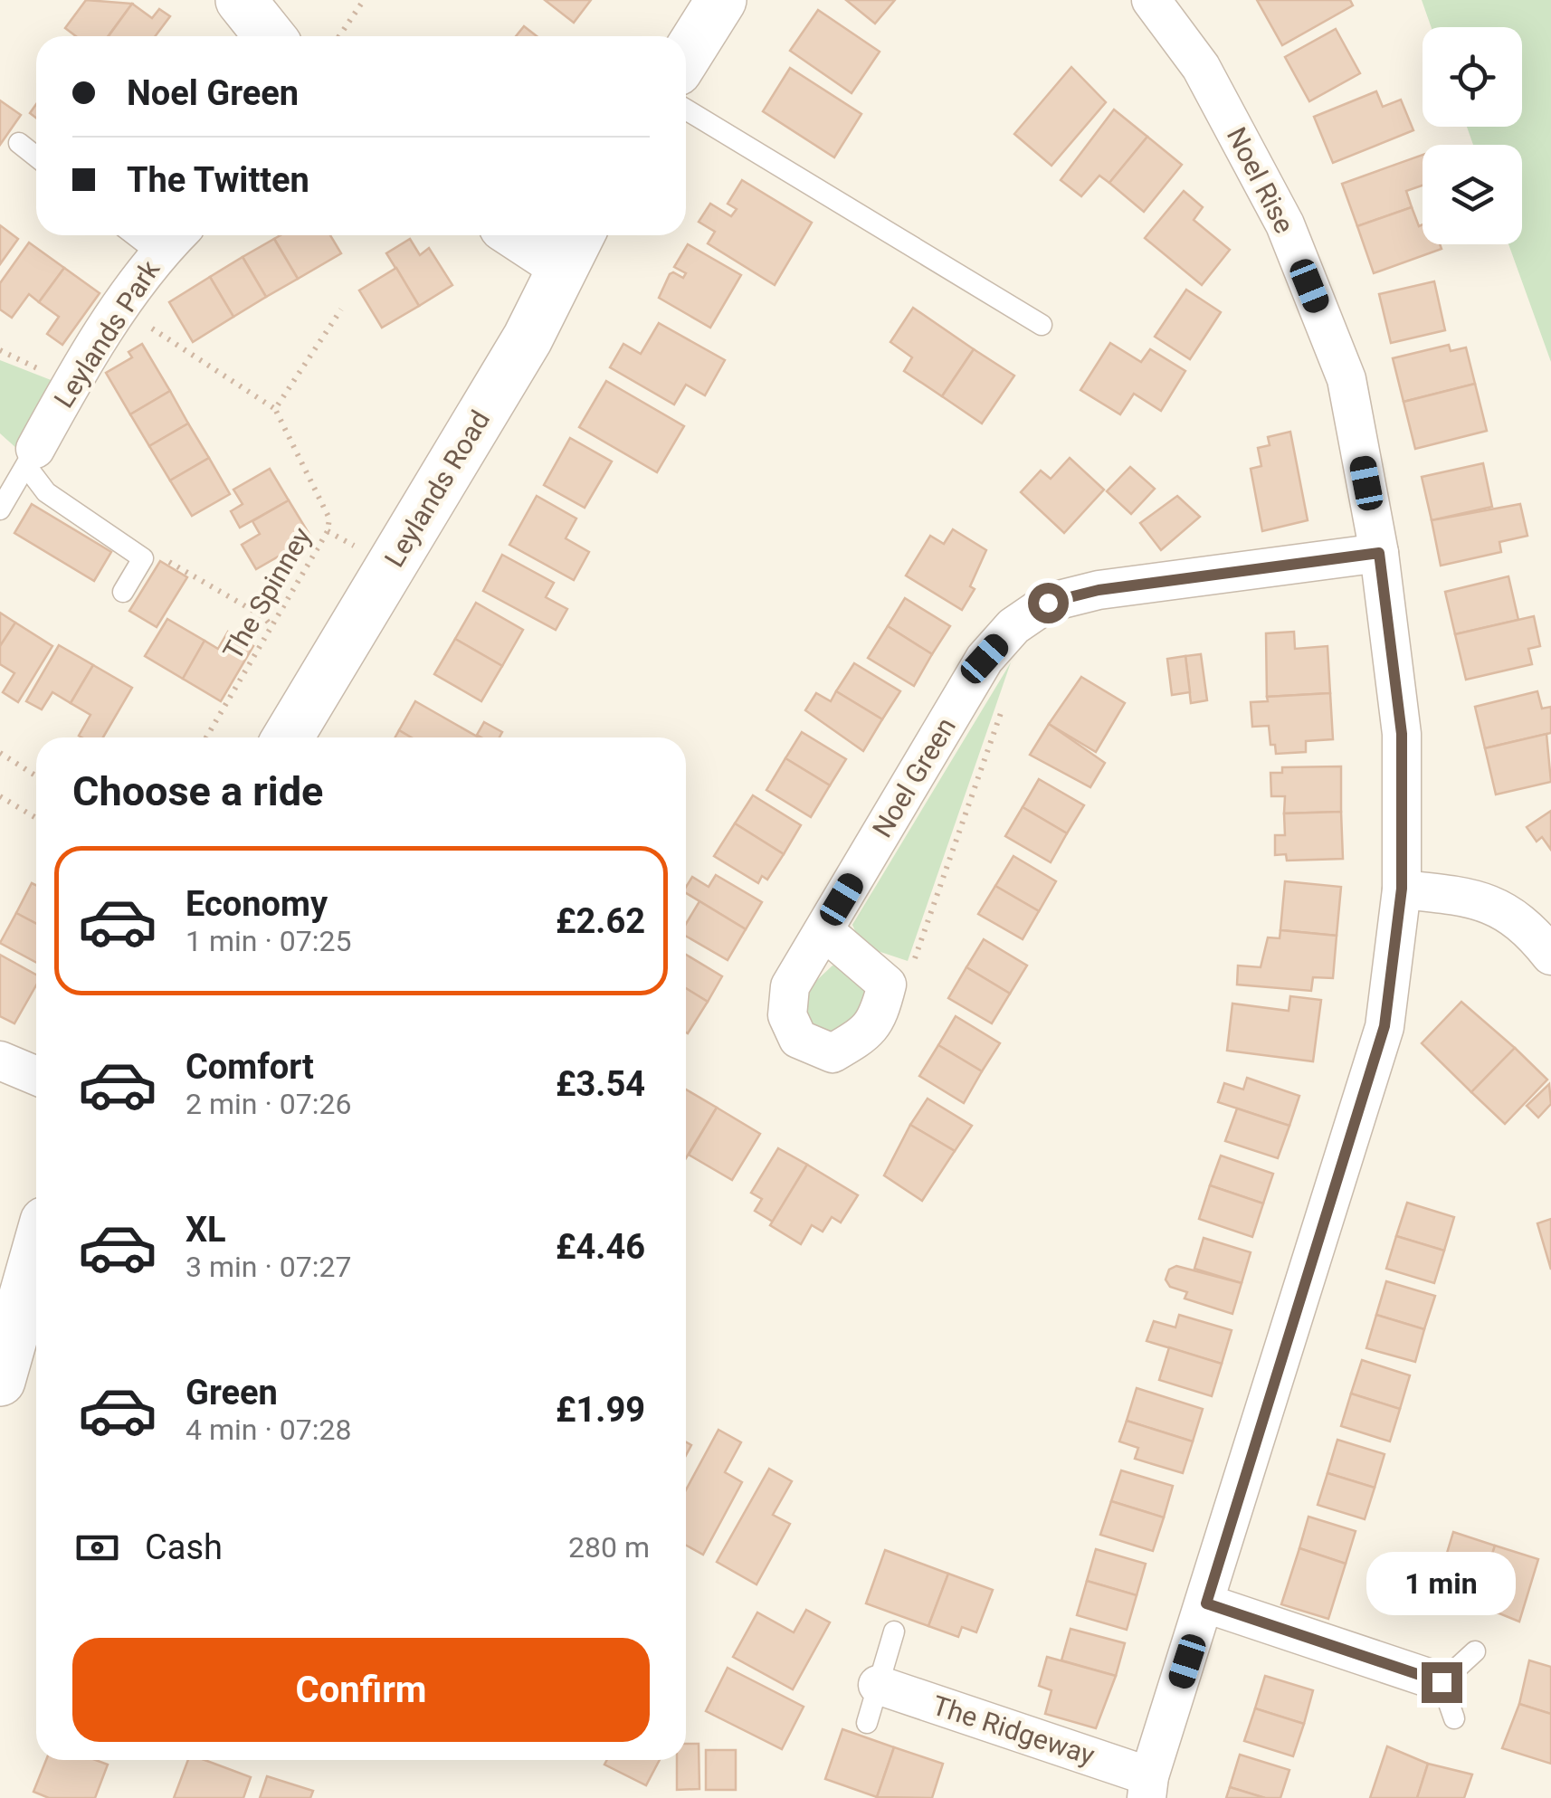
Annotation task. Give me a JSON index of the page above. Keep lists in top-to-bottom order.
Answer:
{
  "streets": {
    "street": [
      "Noel Rise",
      "Leylands Park",
      "Leylands Road",
      "Noel Green",
      "The Ridgeway"
    ],
    "path": ["The Spinney"]
  },
  "crossings": [
    ["Noel Rise", "Noel Green"],
    ["Noel Rise", "The Ridgeway"]
  ],
  "page": {
    "banner": ["Noel Green", "The Twitten"],
    "heading": "Choose a ride",
    "list": [
      {
        "name": "Economy",
        "note": "1 min · 07:25",
        "value": "£2.62"
      },
      {
        "name": "Comfort",
        "note": "2 min · 07:26",
        "value": "£3.54"
      },
      {
        "name": "XL",
        "note": "3 min · 07:27",
        "value": "£4.46"
      },
      {
        "name": "Green",
        "note": "4 min · 07:28",
        "value": "£1.99"
      }
    ],
    "pay": ["Cash", "280 m"],
    "bubble": "1 min",
    "buttons": "Confirm"
  }
}
